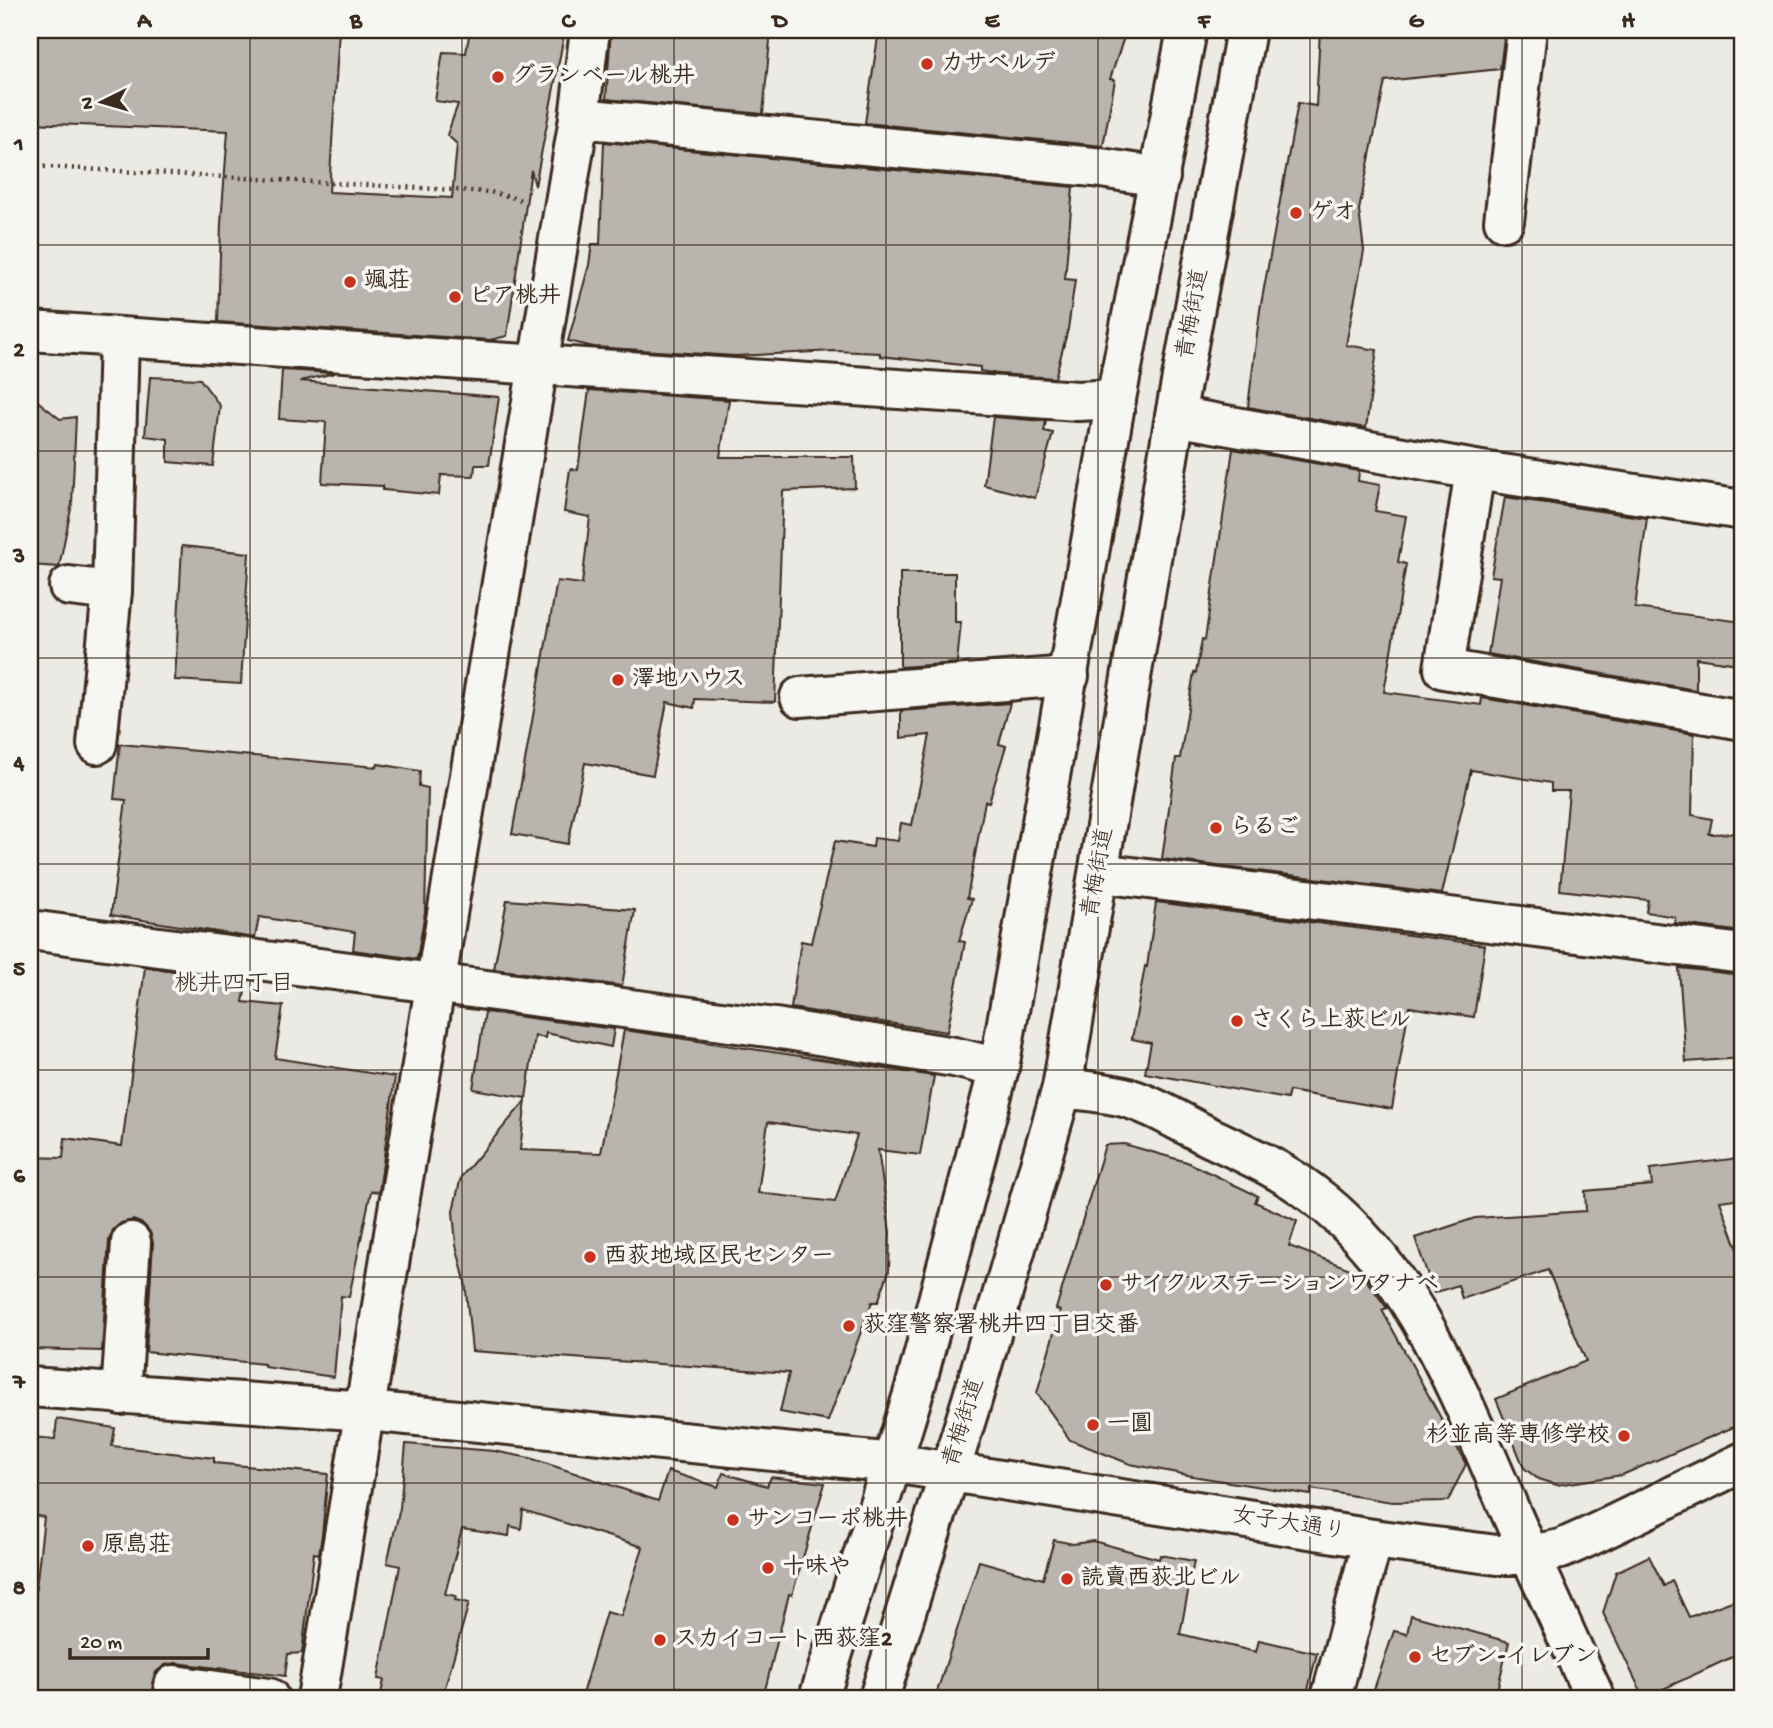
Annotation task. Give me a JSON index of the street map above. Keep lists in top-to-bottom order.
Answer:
{
  "streets": {
    "street": ["青梅街道", "女子大通り"]
  },
  "crossings": [
    ["青梅街道", "女子大通り"]
  ],
  "districts": ["桃井四丁目"],
  "places": [
    "カサベルデ",
    "グランベール桃井",
    "ゲオ",
    "颯荘",
    "ピア桃井",
    "澤地ハウス",
    "らるご",
    "さくら上荻ビル",
    "西荻地域区民センター",
    "サイクルステーションワタナベ",
    "荻窪警察署桃井四丁目交番",
    "一圓",
    "杉並高等専修学校",
    "サンコーポ桃井",
    "原島荘",
    "十味や",
    "読賣西荻北ビル",
    "スカイコート西荻窪2",
    "セブン-イレブン"
  ],
  "scale_bar": "20 m",
  "north": "left",
  "grid": {
    "columns": [
      "A",
      "B",
      "C",
      "D",
      "E",
      "F",
      "G",
      "H"
    ],
    "rows": [
      "1",
      "2",
      "3",
      "4",
      "5",
      "6",
      "7",
      "8"
    ]
  }
}
